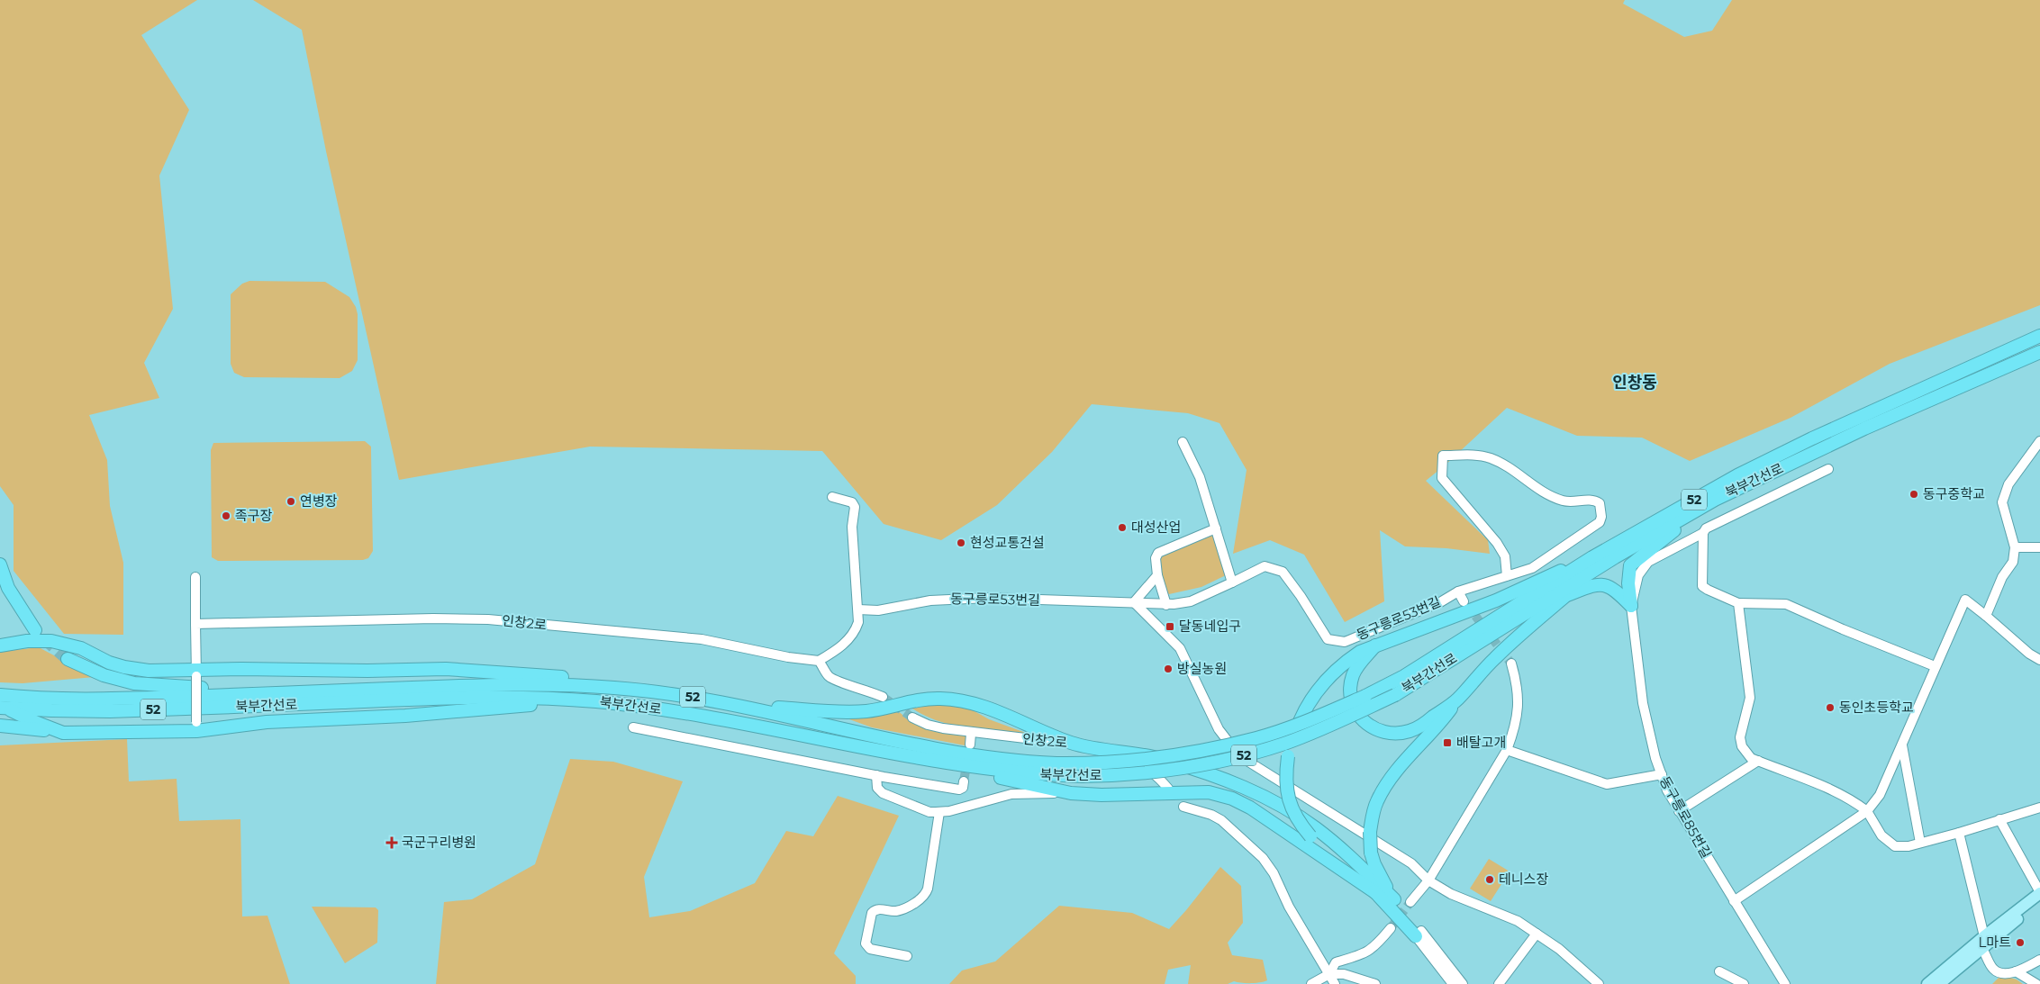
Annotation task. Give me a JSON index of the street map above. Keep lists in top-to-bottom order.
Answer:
{
  "streets": {
    "highway": ["북부간선로", "52"],
    "street": ["동구릉로53번길", "인창2로", "동구릉로85번길"]
  },
  "districts": ["인창동"],
  "places": {
    "other": [
      "동구중학교",
      "연병장",
      "족구장",
      "대성산업",
      "현성교통건설",
      "방실농원",
      "동인초등학교",
      "테니스장",
      "L마트"
    ],
    "transit": ["달동네입구", "배탈고개"],
    "health": ["국군구리병원"]
  }
}
